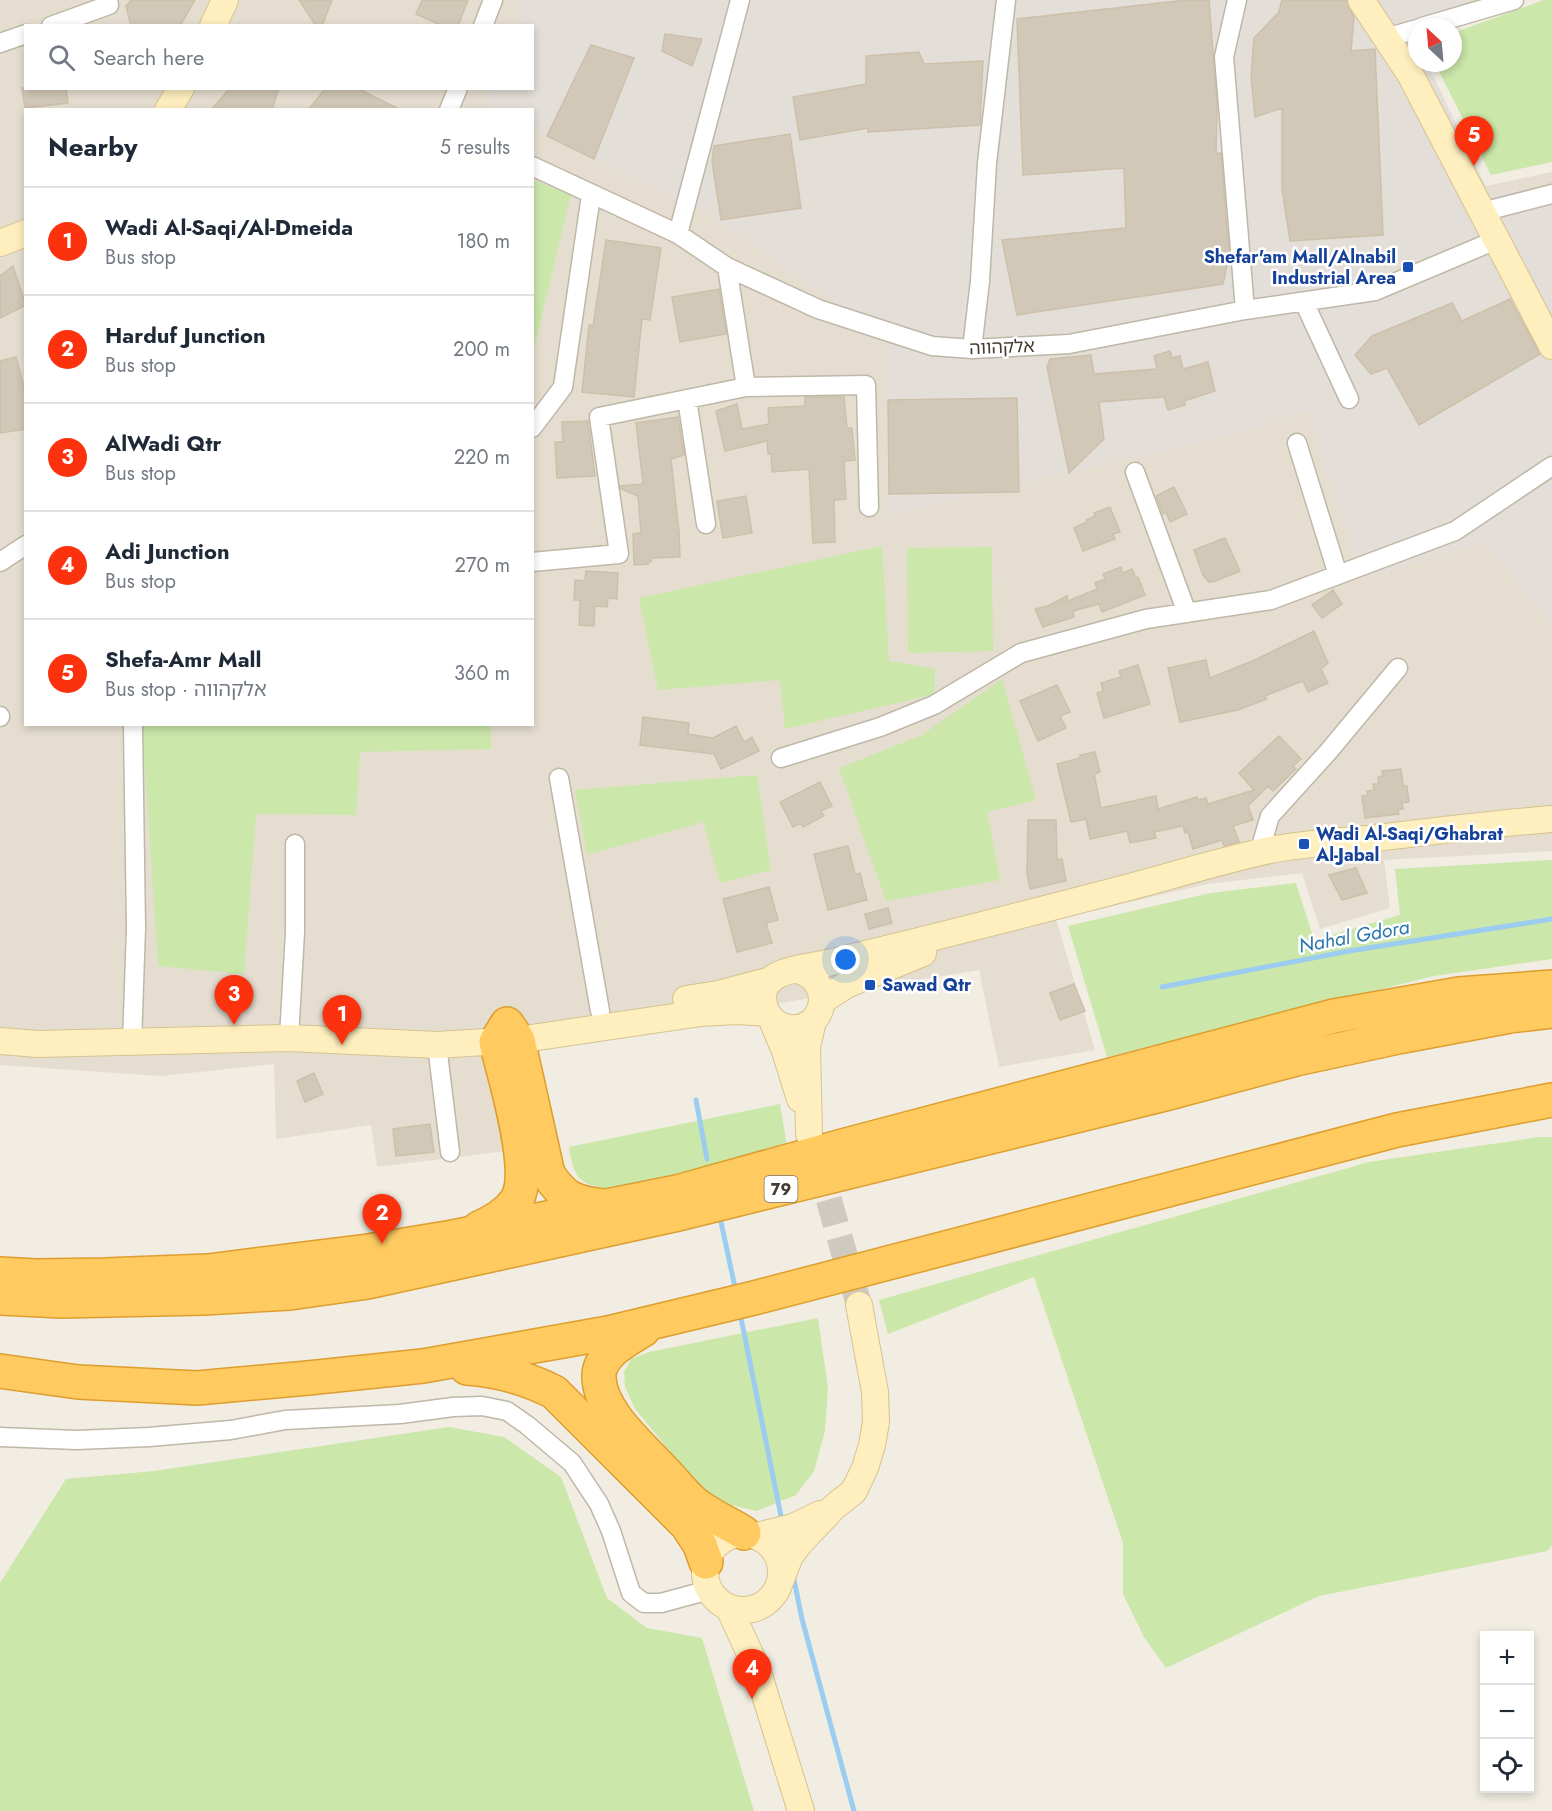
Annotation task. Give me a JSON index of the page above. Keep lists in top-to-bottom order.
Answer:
{
  "streets": {
    "highway": ["79"],
    "street": ["אלקהווה"]
  },
  "water": ["Nahal Gdora"],
  "places": {
    "transit": ["Shefar'am Mall/Alnabil Industrial Area", "Wadi Al-Saqi/Ghabrat Al-Jabal", "Sawad Qtr"]
  },
  "north": "top left",
  "page": {
    "search": "Search here",
    "heading": ["Nearby", "5 results"],
    "pins": [
      "5",
      "3",
      "1",
      "2",
      "4"
    ],
    "list": [
      {
        "mark": "1",
        "name": "Wadi Al-Saqi/Al-Dmeida",
        "note": "Bus stop",
        "value": "180 m"
      },
      {
        "mark": "2",
        "name": "Harduf Junction",
        "note": "Bus stop",
        "value": "200 m"
      },
      {
        "mark": "3",
        "name": "AlWadi Qtr",
        "note": "Bus stop",
        "value": "220 m"
      },
      {
        "mark": "4",
        "name": "Adi Junction",
        "note": "Bus stop",
        "value": "270 m"
      },
      {
        "mark": "5",
        "name": "Shefa-Amr Mall",
        "note": "Bus stop · אלקהווה",
        "value": "360 m"
      }
    ],
    "map_buttons": ["+", "−"]
  }
}
